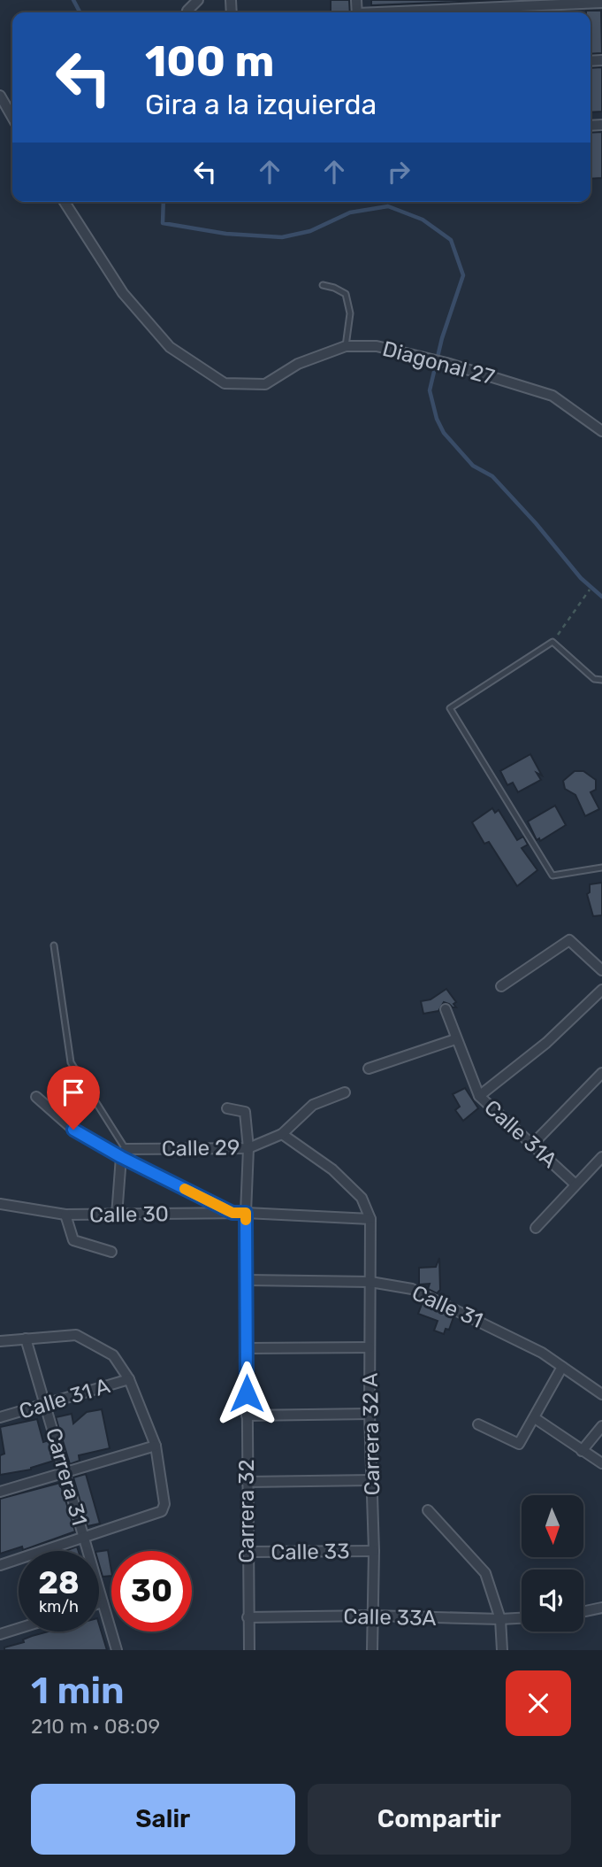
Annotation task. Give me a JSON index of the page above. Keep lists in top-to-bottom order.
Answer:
{
  "streets": {
    "street": [
      "Diagonal 27",
      "Calle 31A",
      "Calle 29",
      "Calle 30",
      "Calle 31",
      "Calle 31 A",
      "Carrera 32 A",
      "Carrera 31",
      "Carrera 32",
      "Calle 33",
      "Calle 33A"
    ]
  },
  "crossings": [
    ["Calle 29", "Carrera 32"],
    ["Calle 30", "Carrera 32 A"],
    ["Calle 30", "Carrera 32"],
    ["Calle 31", "Carrera 32 A"],
    ["Calle 31", "Carrera 32"],
    ["Calle 31 A", "Carrera 31"],
    ["Carrera 32 A", "Calle 33"],
    ["Carrera 32 A", "Calle 33A"],
    ["Carrera 32", "Calle 33"],
    ["Carrera 32", "Calle 33A"]
  ],
  "north": "bottom",
  "page": {
    "turn": ["100 m", "Gira a la izquierda"],
    "speed": "28 km/h",
    "limit": "30",
    "heading": ["1 min", "210 m · 08:09"],
    "buttons": ["Salir", "Compartir"]
  }
}
